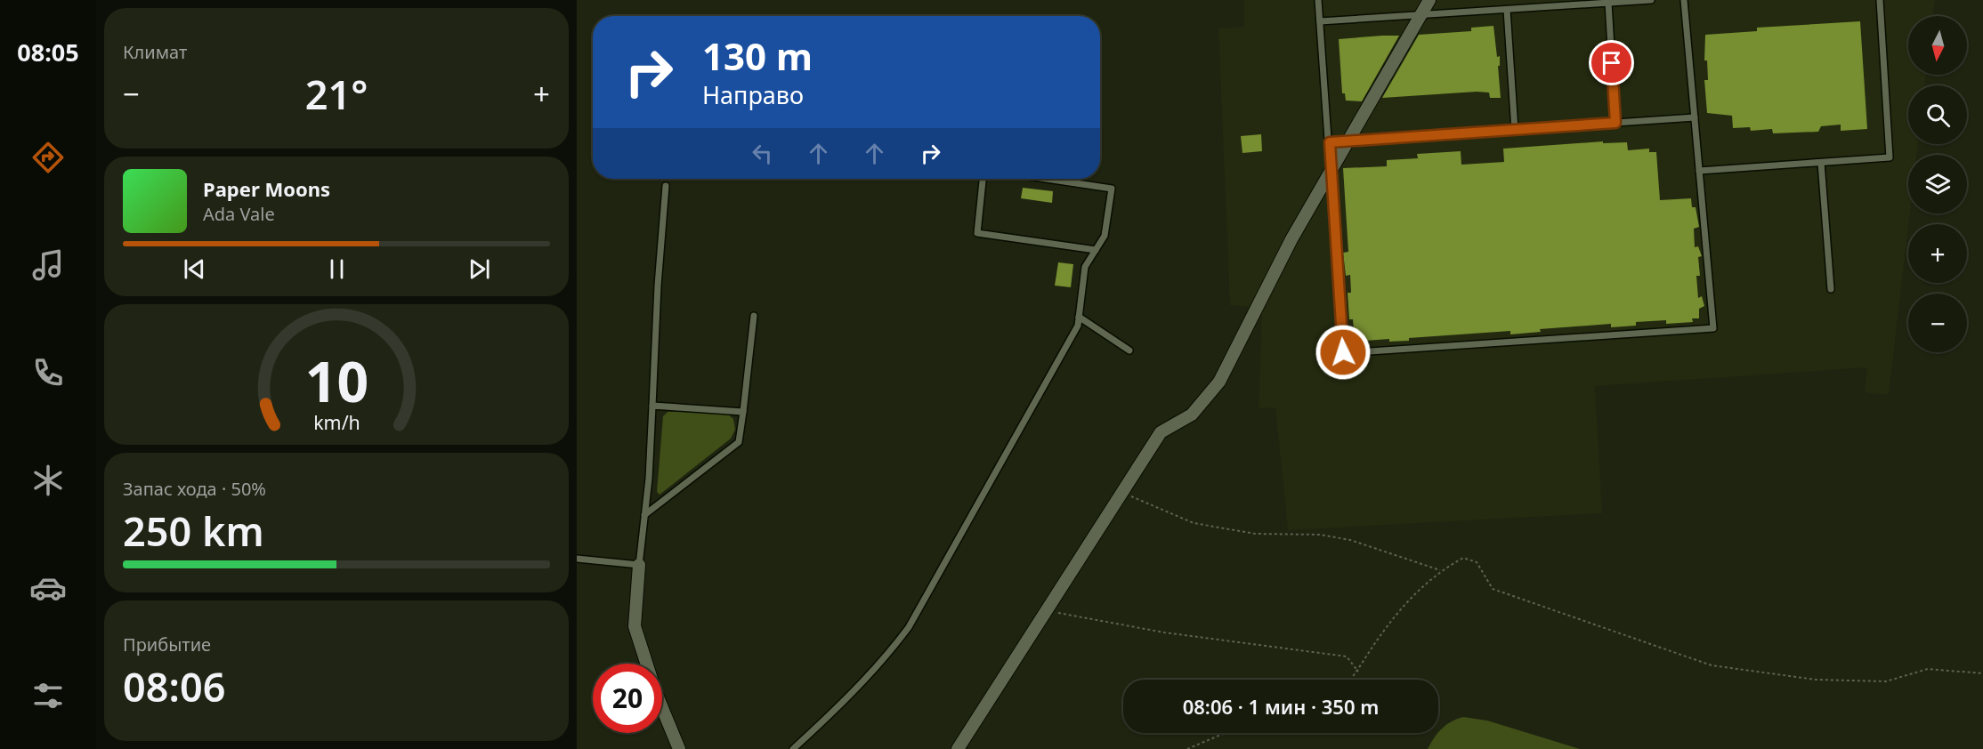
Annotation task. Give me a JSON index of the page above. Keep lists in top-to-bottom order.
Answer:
{
  "north": "bottom",
  "page": {
    "tabs": "08:05",
    "tile": [
      "Климат",
      ["Запас хода · 50%", "250 km"],
      ["Прибытие", "08:06"]
    ],
    "map_buttons": ["+", "−"],
    "turn": ["130 m", "Направо"],
    "heat": ["−", "21°", "+"],
    "song": ["Paper Moons", "Ada Vale"],
    "limit": "20",
    "trip": "08:06 · 1 мин · 350 m",
    "gauge": ["10", "km/h"]
  }
}
